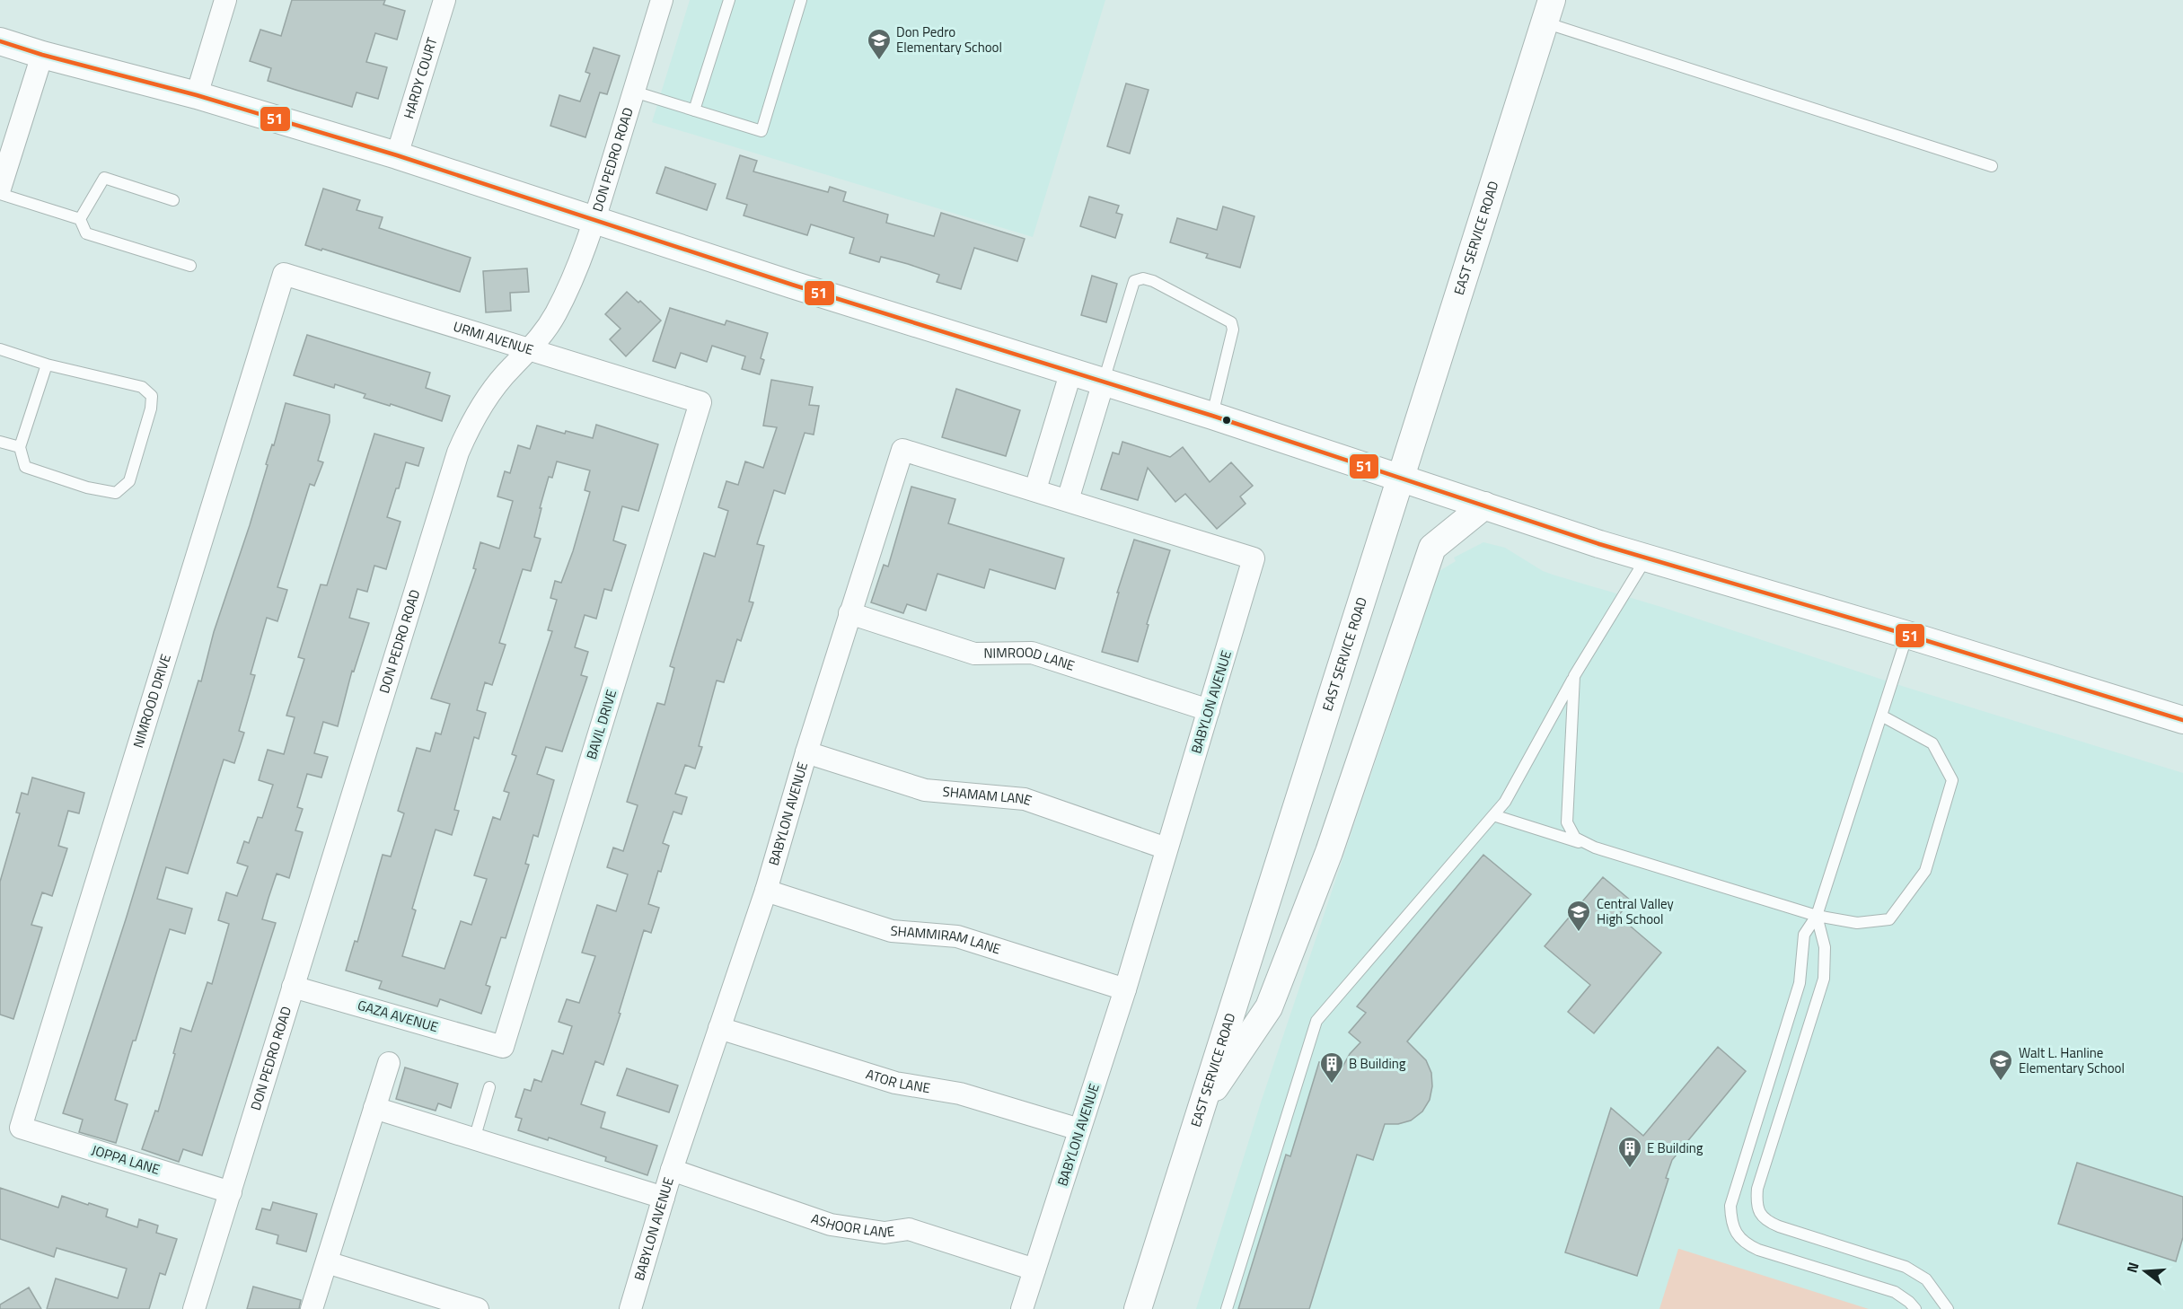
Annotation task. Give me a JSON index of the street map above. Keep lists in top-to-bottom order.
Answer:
{
  "streets": {
    "street": [
      "HARDY COURT",
      "DON PEDRO ROAD",
      "EAST SERVICE ROAD",
      "URMI AVENUE",
      "NIMROOD LANE",
      "NIMROOD DRIVE",
      "BABYLON AVENUE",
      "BAVIL DRIVE",
      "SHAMAM LANE",
      "SHAMMIRAM LANE",
      "GAZA AVENUE",
      "ATOR LANE",
      "JOPPA LANE",
      "ASHOOR LANE"
    ]
  },
  "crossings": [
    ["DON PEDRO ROAD", "URMI AVENUE"],
    ["DON PEDRO ROAD", "GAZA AVENUE"],
    ["DON PEDRO ROAD", "JOPPA LANE"],
    ["URMI AVENUE", "NIMROOD DRIVE"],
    ["URMI AVENUE", "BAVIL DRIVE"],
    ["NIMROOD LANE", "BABYLON AVENUE"],
    ["NIMROOD DRIVE", "JOPPA LANE"],
    ["BABYLON AVENUE", "SHAMAM LANE"],
    ["BABYLON AVENUE", "SHAMMIRAM LANE"],
    ["BABYLON AVENUE", "ATOR LANE"],
    ["BABYLON AVENUE", "ASHOOR LANE"],
    ["BAVIL DRIVE", "GAZA AVENUE"]
  ],
  "places": {
    "school or university": ["Don Pedro Elementary School", "Central Valley High School", "Walt L. Hanline Elementary School"],
    "building": ["B Building", "E Building"]
  },
  "lines": ["transit line 51"],
  "north": "left"
}
